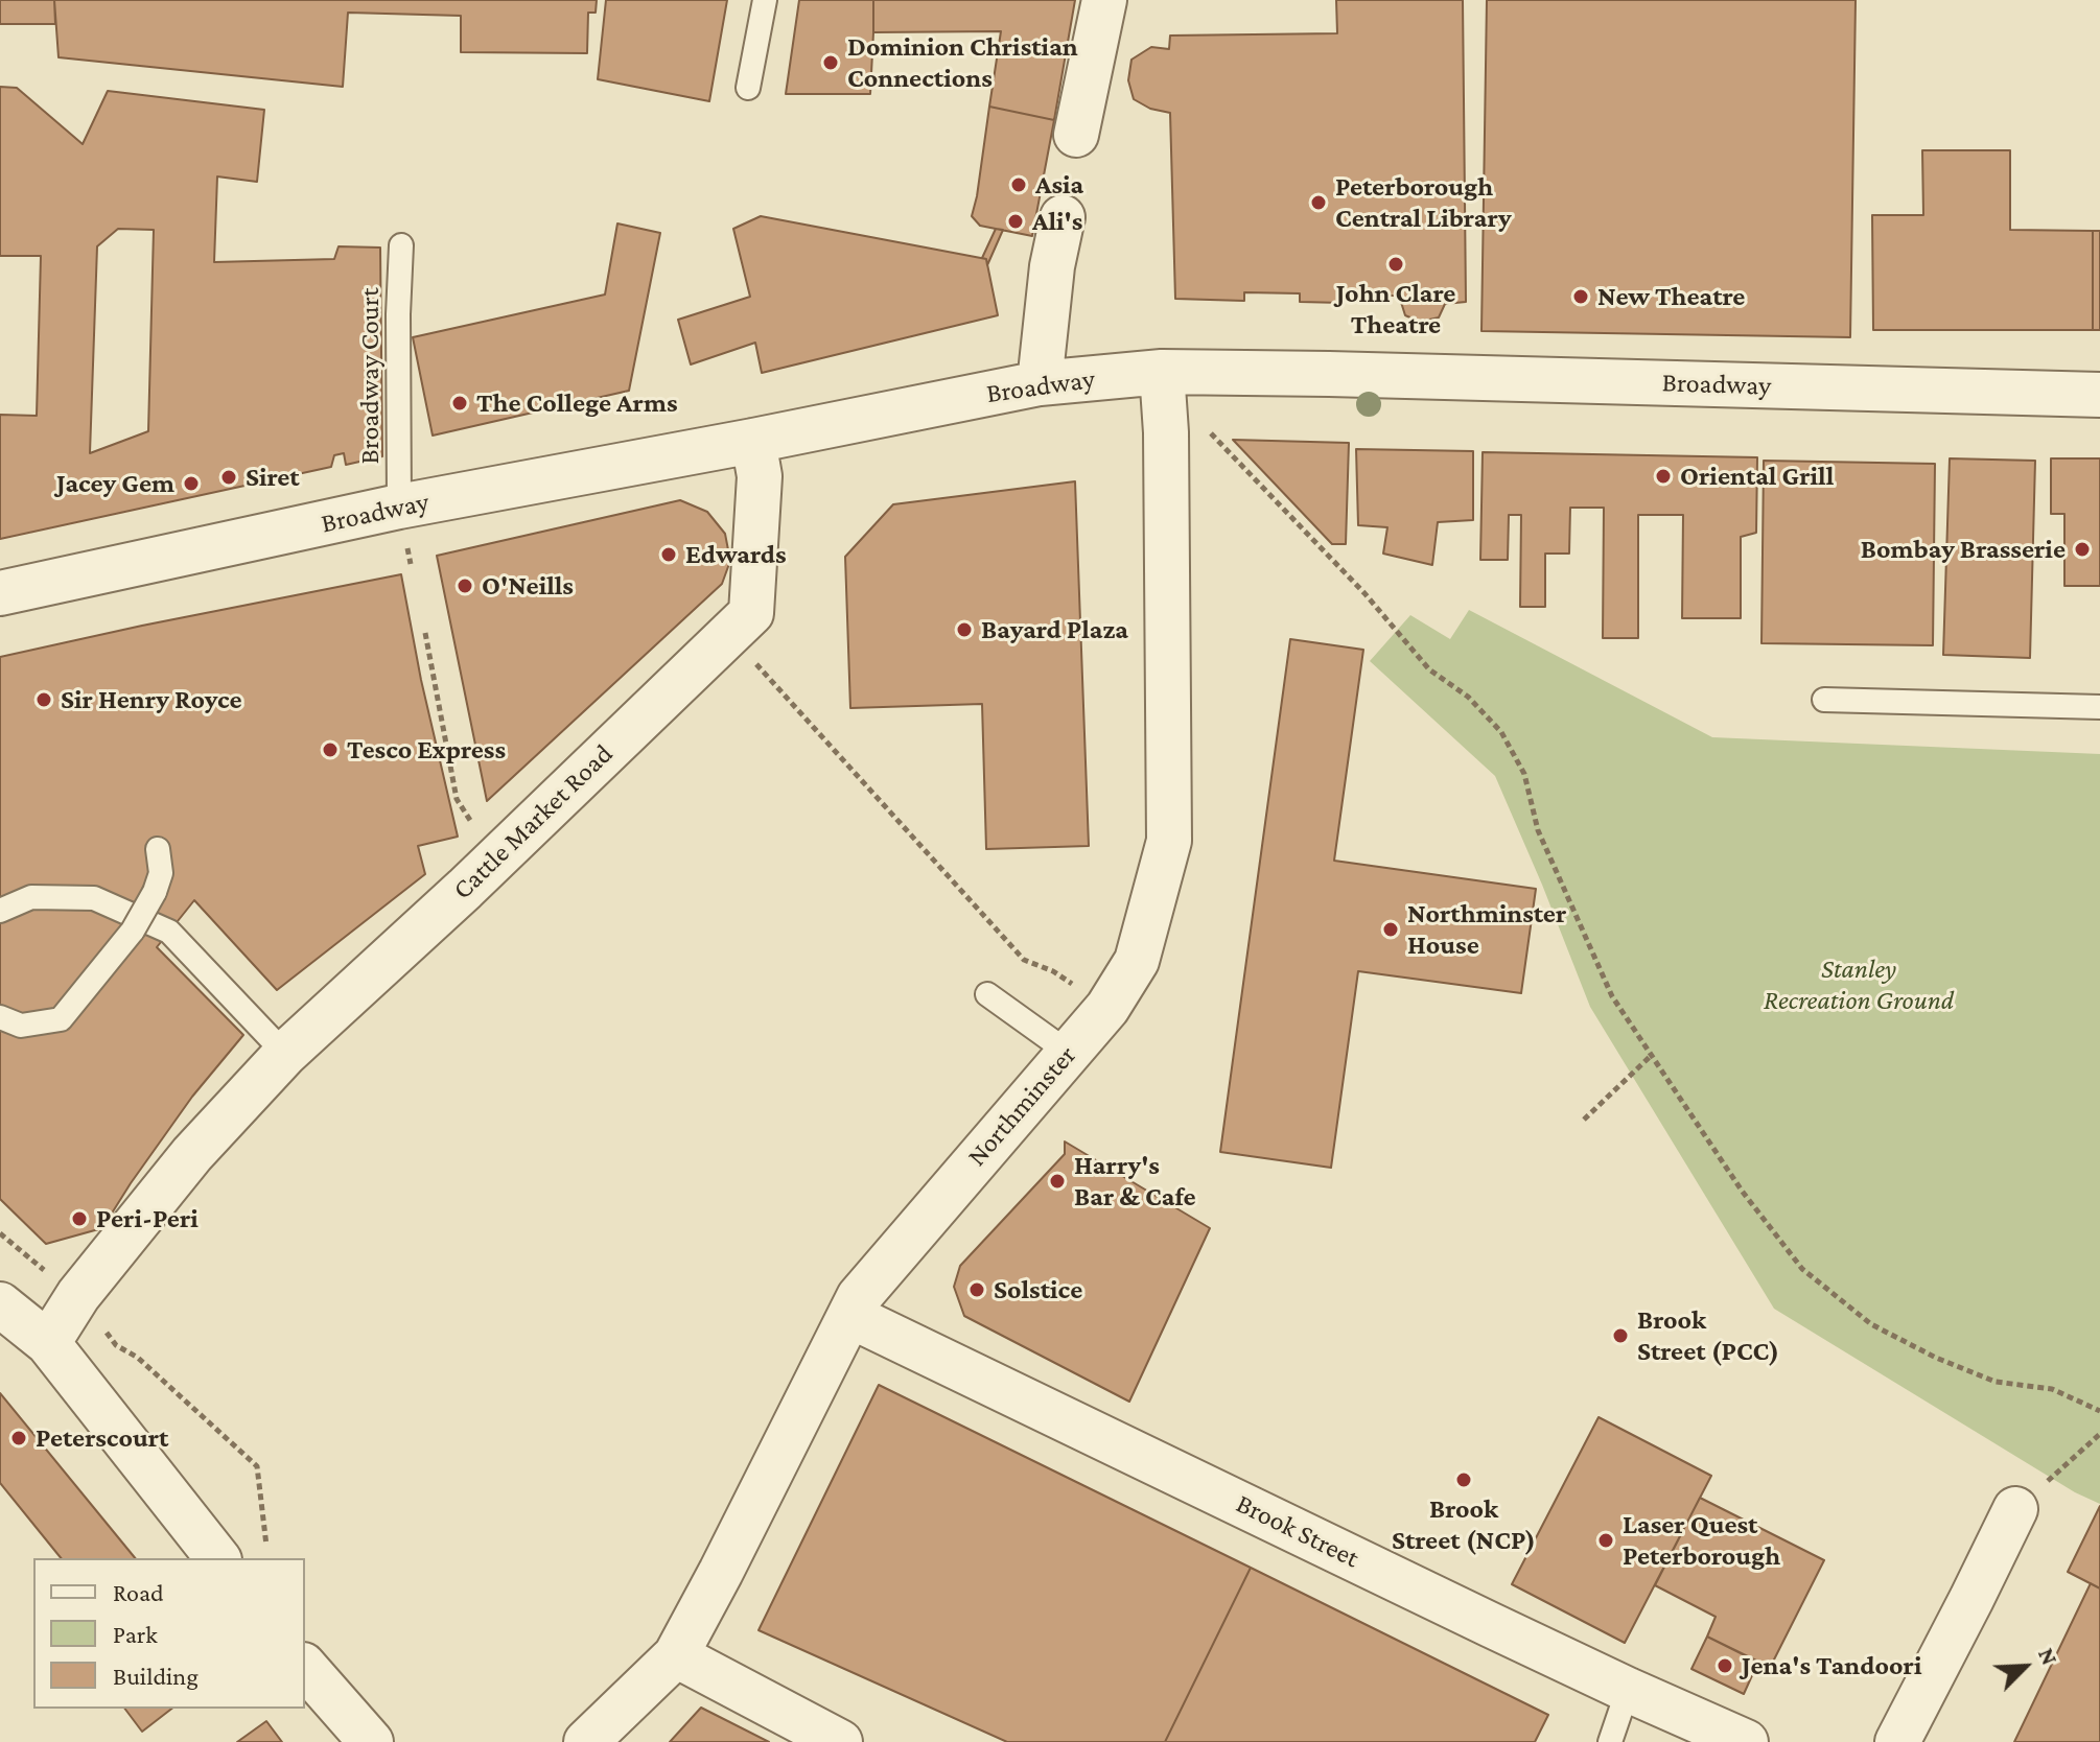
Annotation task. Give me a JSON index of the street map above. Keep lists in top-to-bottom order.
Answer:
{
  "streets": {
    "street": [
      "Broadway",
      "Cattle Market Road",
      "Northminster",
      "Brook Street"
    ],
    "lane": ["Broadway Court"]
  },
  "crossings": [
    ["Broadway Court", "Broadway"],
    ["Broadway", "Cattle Market Road"],
    ["Broadway", "Northminster"],
    ["Northminster", "Brook Street"]
  ],
  "parks": ["Stanley Recreation Ground"],
  "places": [
    "Dominion Christian Connections",
    "Asia",
    "Peterborough Central Library",
    "Ali's",
    "John Clare Theatre",
    "New Theatre",
    "The College Arms",
    "Oriental Grill",
    "Siret",
    "Jacey Gem",
    "Bombay Brasserie",
    "Edwards",
    "O'Neills",
    "Bayard Plaza",
    "Sir Henry Royce",
    "Tesco Express",
    "Northminster House",
    "Harry's Bar & Cafe",
    "Peri-Peri",
    "Solstice",
    "Brook Street (PCC)",
    "Peterscourt",
    "Brook Street (NCP)",
    "Laser Quest Peterborough",
    "Jena's Tandoori"
  ],
  "legend": ["Road", "Park", "Building"],
  "north": "top right"
}
